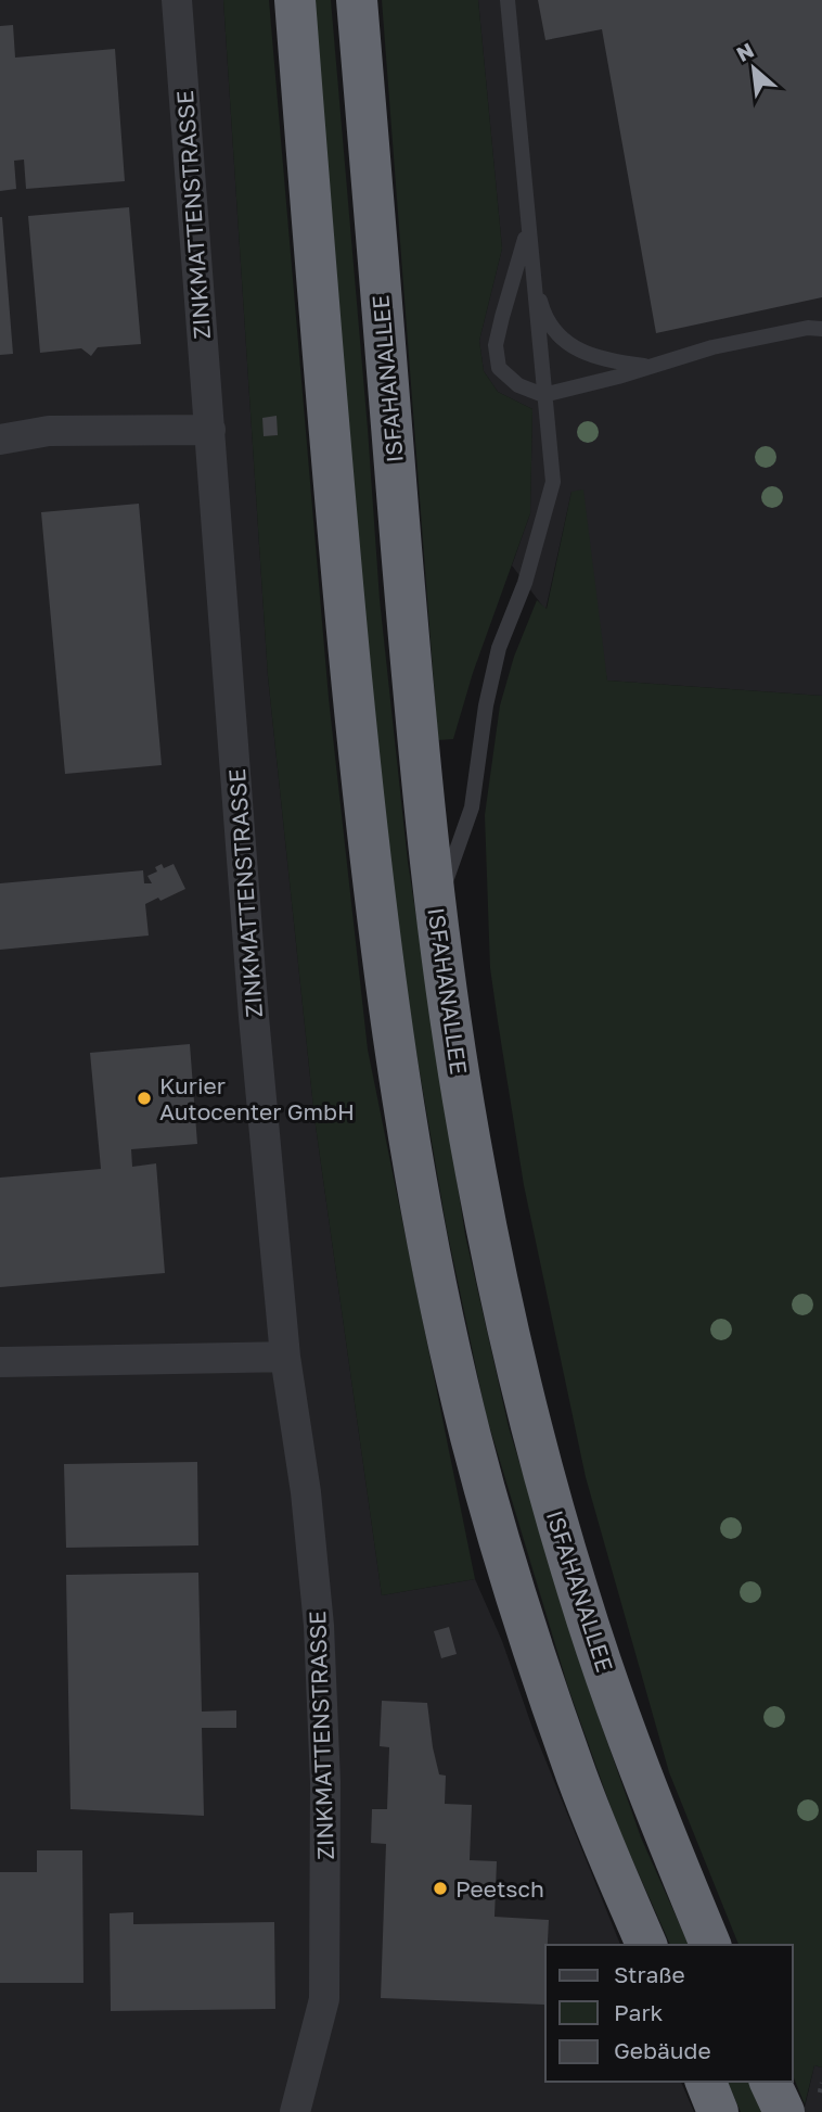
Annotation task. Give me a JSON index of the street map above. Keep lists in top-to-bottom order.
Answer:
{
  "streets": {
    "highway": ["ISFAHANALLEE"],
    "street": ["ZINKMATTENSTRASSE"]
  },
  "places": ["Kurier Autocenter GmbH", "Peetsch"],
  "legend": ["Straße", "Park", "Gebäude"],
  "north": "top left"
}
